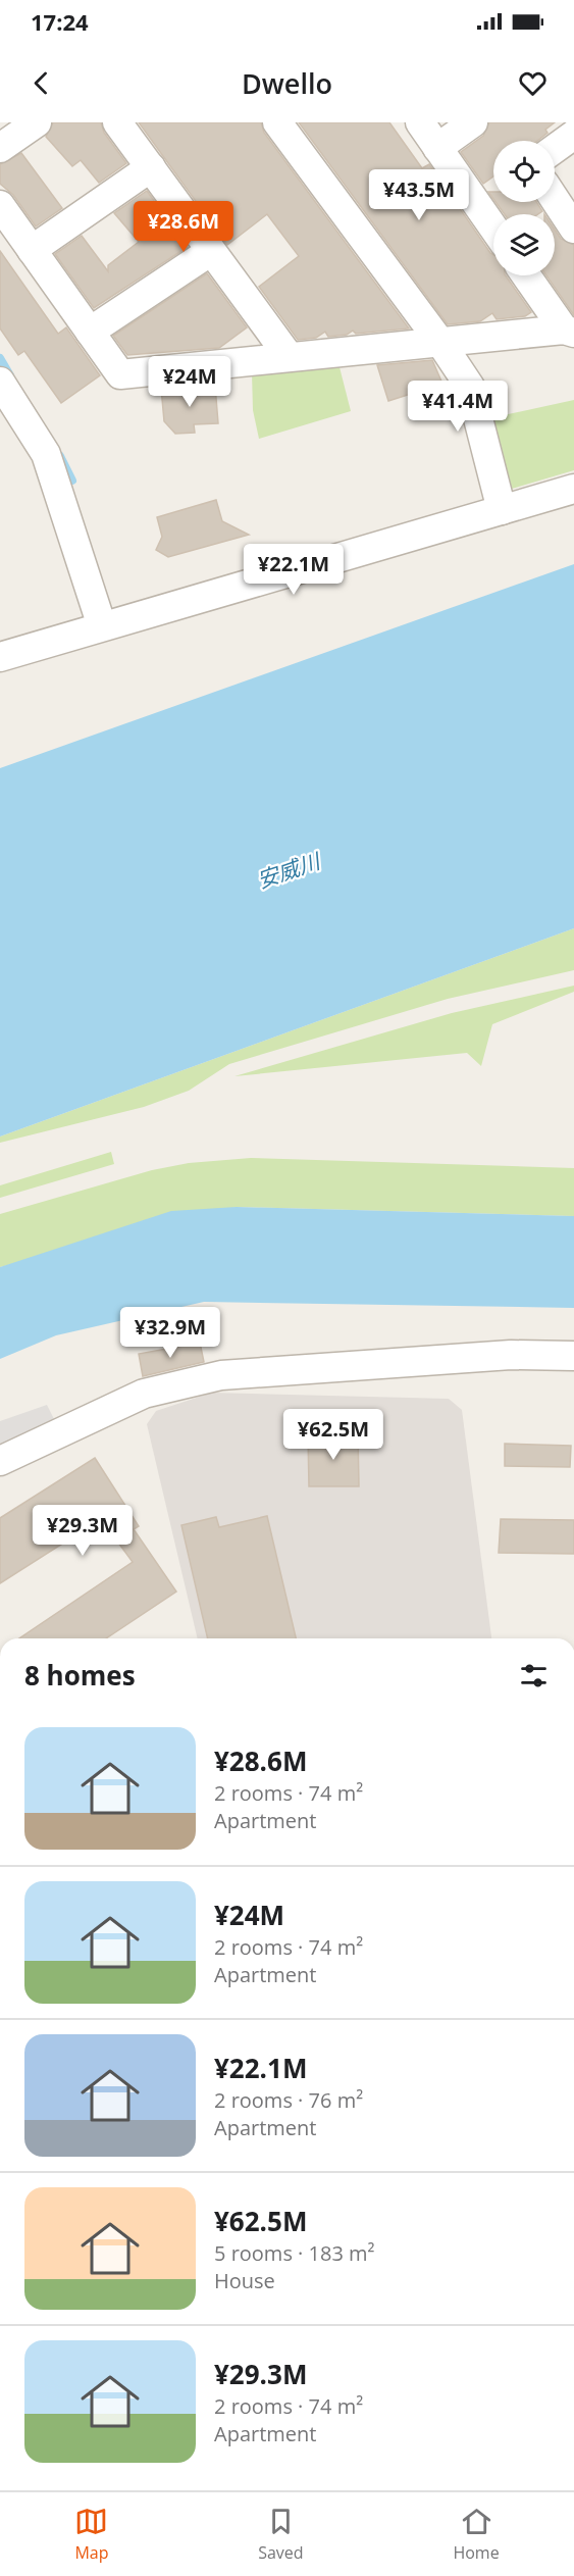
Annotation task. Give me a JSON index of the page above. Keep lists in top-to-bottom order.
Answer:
{
  "water": ["安威川"],
  "page": {
    "status": "17:24",
    "header": "Dwello",
    "price": [
      "¥43.5M",
      "¥28.6M",
      "¥24M",
      "¥41.4M",
      "¥22.1M",
      "¥32.9M",
      "¥62.5M",
      "¥29.3M"
    ],
    "heading": "8 homes",
    "list": [
      {
        "name": "¥28.6M",
        "note": "2 rooms · 74 m² · Apartment"
      },
      {
        "name": "¥24M",
        "note": "2 rooms · 74 m² · Apartment"
      },
      {
        "name": "¥22.1M",
        "note": "2 rooms · 76 m² · Apartment"
      },
      {
        "name": "¥62.5M",
        "note": "5 rooms · 183 m² · House"
      },
      {
        "name": "¥29.3M",
        "note": "2 rooms · 74 m² · Apartment"
      }
    ],
    "tabs": ["Map", "Saved", "Home"]
  }
}
